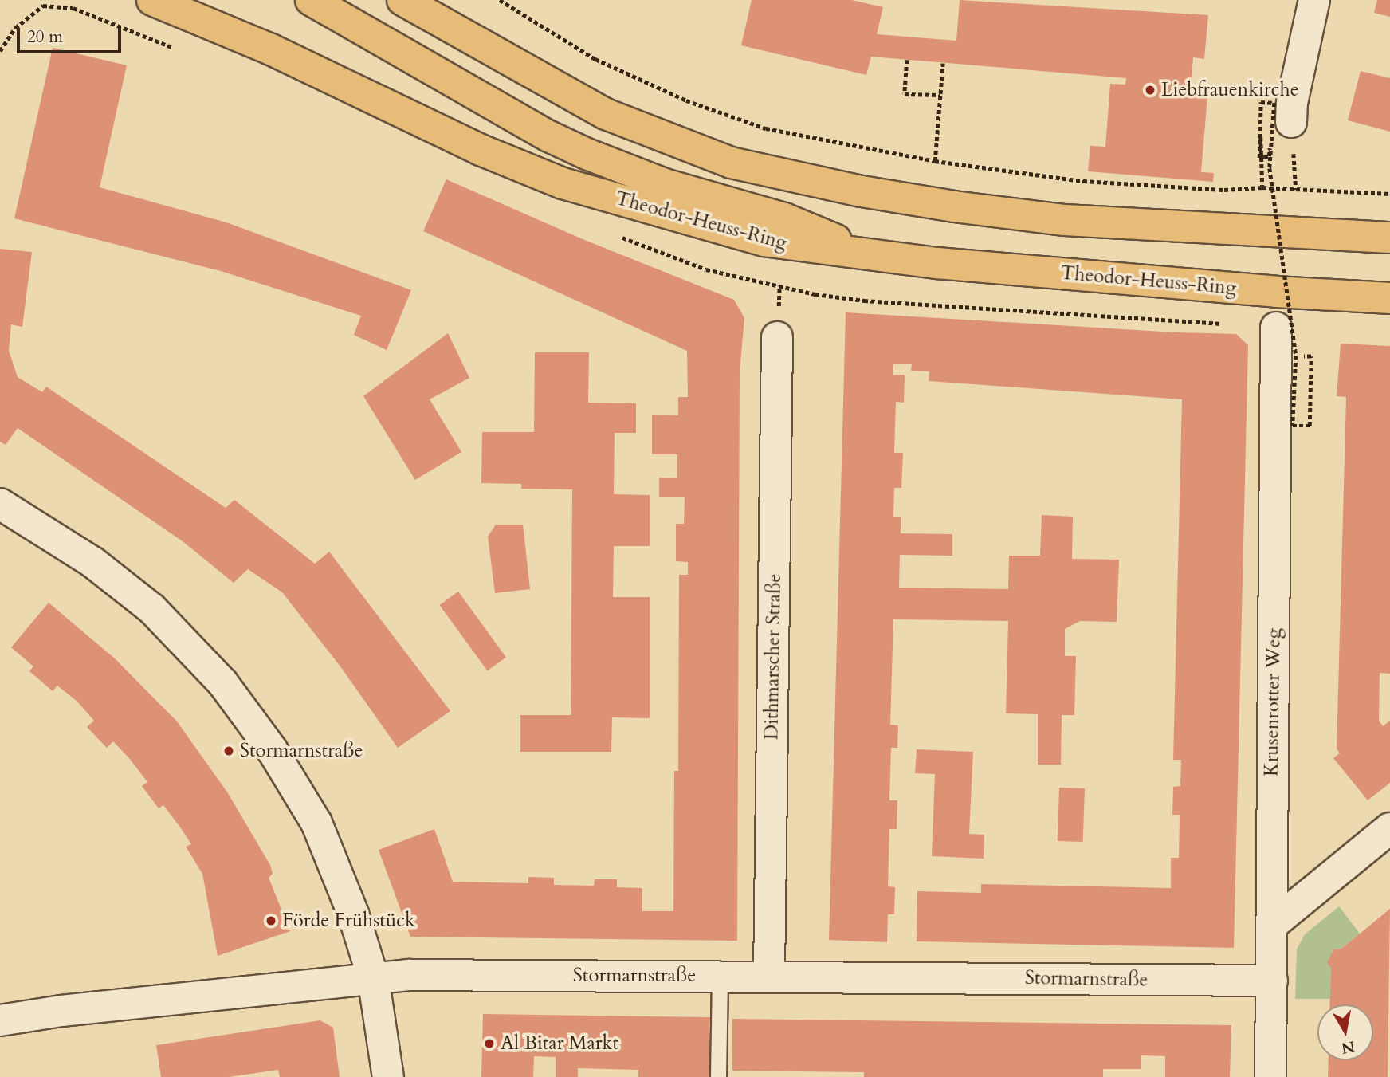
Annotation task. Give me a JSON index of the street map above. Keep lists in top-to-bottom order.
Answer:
{
  "streets": {
    "highway": ["Theodor-Heuss-Ring"],
    "street": ["Dithmarscher Straße", "Krusenrotter Weg", "Stormarnstraße"]
  },
  "crossings": [
    ["Dithmarscher Straße", "Stormarnstraße"],
    ["Krusenrotter Weg", "Stormarnstraße"]
  ],
  "places": [
    "Liebfrauenkirche",
    "Stormarnstraße",
    "Förde Frühstück",
    "Al Bitar Markt"
  ],
  "scale_bar": "20 m",
  "north": "bottom"
}
